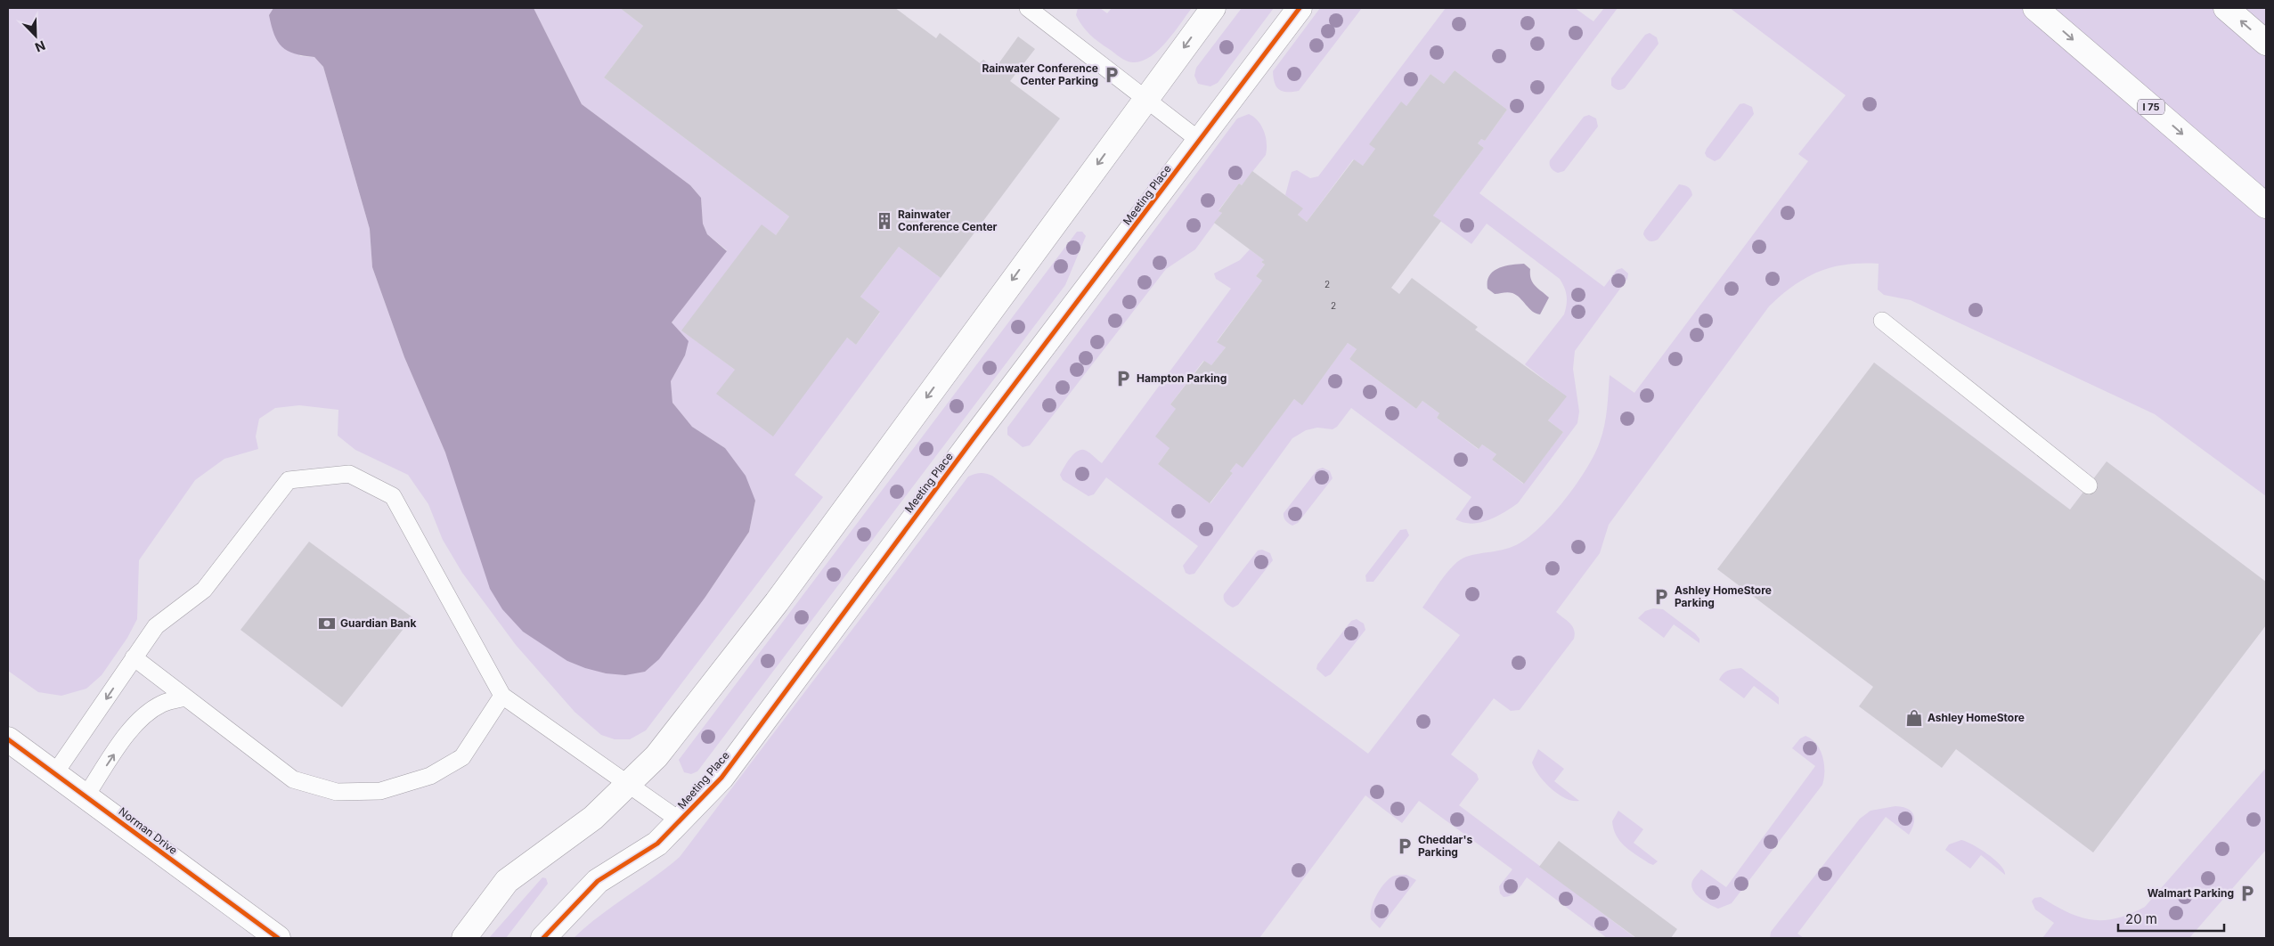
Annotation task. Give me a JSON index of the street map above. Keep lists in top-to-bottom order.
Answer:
{
  "streets": {
    "main road": ["I 75", "Meeting Place", "Norman Drive"]
  },
  "places": {
    "parking": [
      "Rainwater Conference Center Parking",
      "Hampton Parking",
      "Ashley HomeStore Parking",
      "Cheddar's Parking",
      "Walmart Parking"
    ],
    "building": ["Rainwater Conference Center"],
    "bank": ["Guardian Bank"],
    "shop": ["Ashley HomeStore"]
  },
  "house_numbers": ["2", "2"],
  "scale_bar": "20 m",
  "north": "bottom right"
}
